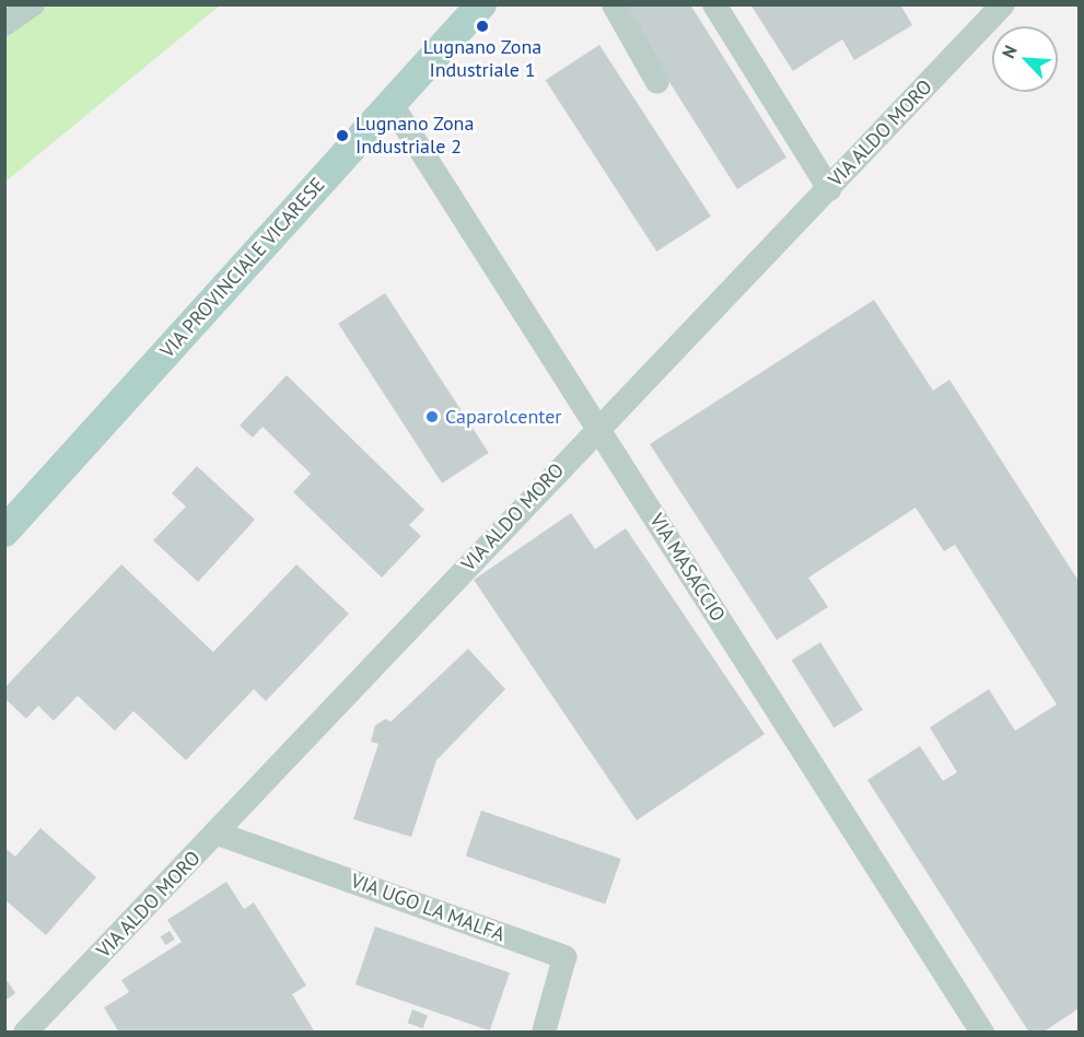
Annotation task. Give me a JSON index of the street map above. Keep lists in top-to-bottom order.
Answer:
{
  "streets": {
    "main road": ["VIA PROVINCIALE VICARESE"],
    "street": ["VIA ALDO MORO", "VIA MASACCIO", "VIA UGO LA MALFA"]
  },
  "crossings": [
    ["VIA ALDO MORO", "VIA MASACCIO"],
    ["VIA ALDO MORO", "VIA UGO LA MALFA"],
    ["VIA PROVINCIALE VICARESE", "VIA MASACCIO"]
  ],
  "places": ["Lugnano Zona Industriale 1", "Lugnano Zona Industriale 2", "Caparolcenter"],
  "north": "top left"
}
